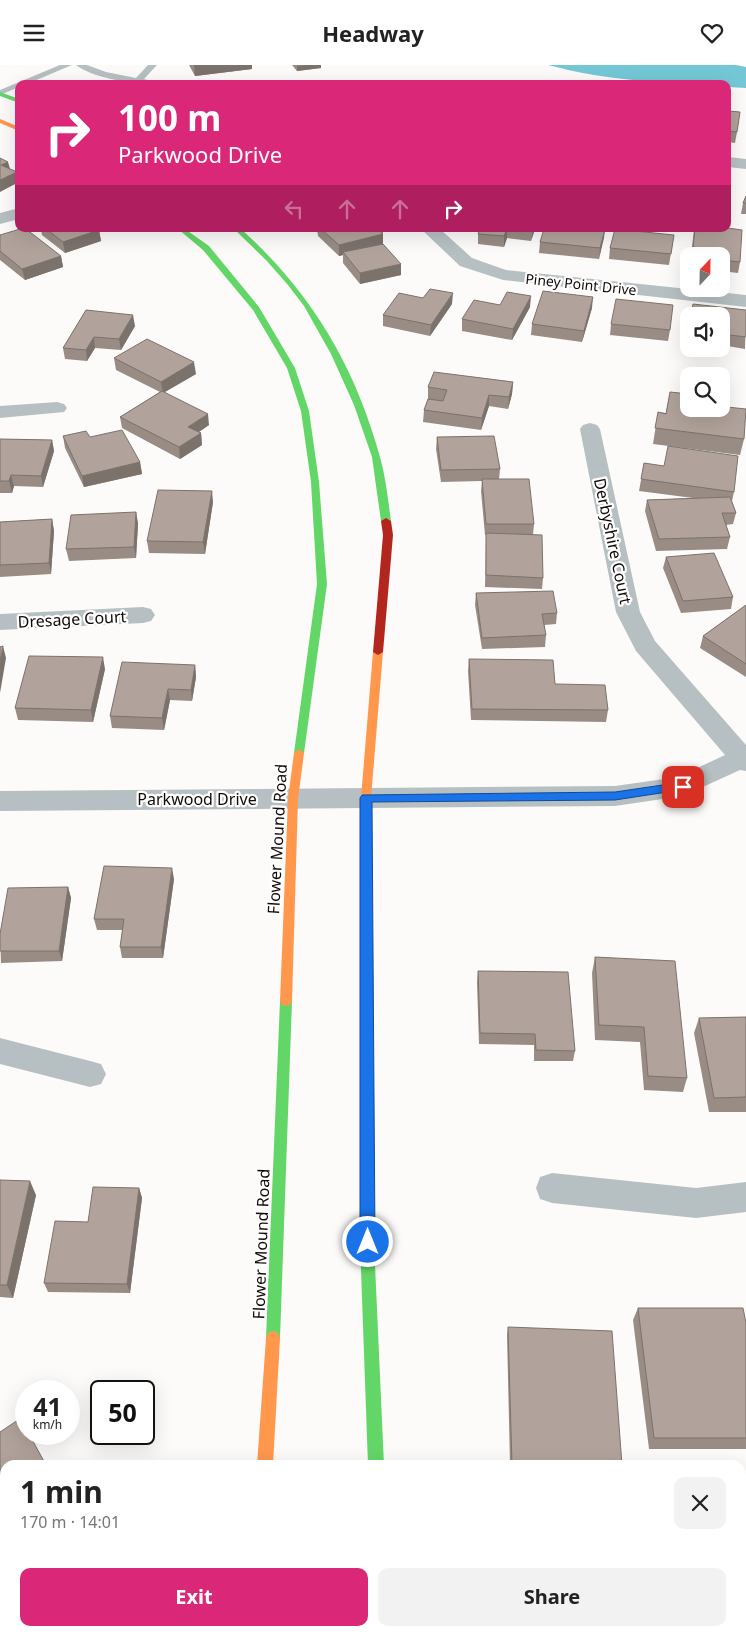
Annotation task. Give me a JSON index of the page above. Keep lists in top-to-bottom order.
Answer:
{
  "streets": {
    "main road": ["Flower Mound Road"],
    "street": [
      "Piney Point Drive",
      "Derbyshire Court",
      "Dresage Court",
      "Parkwood Drive"
    ]
  },
  "crossings": [
    ["Derbyshire Court", "Parkwood Drive"],
    ["Parkwood Drive", "Flower Mound Road"]
  ],
  "north": "top",
  "page": {
    "header": "Headway",
    "turn": ["100 m", "Parkwood Drive"],
    "speed": "41 km/h",
    "limit": "50",
    "heading": ["1 min", "170 m · 14:01"],
    "buttons": ["Exit", "Share"]
  }
}
